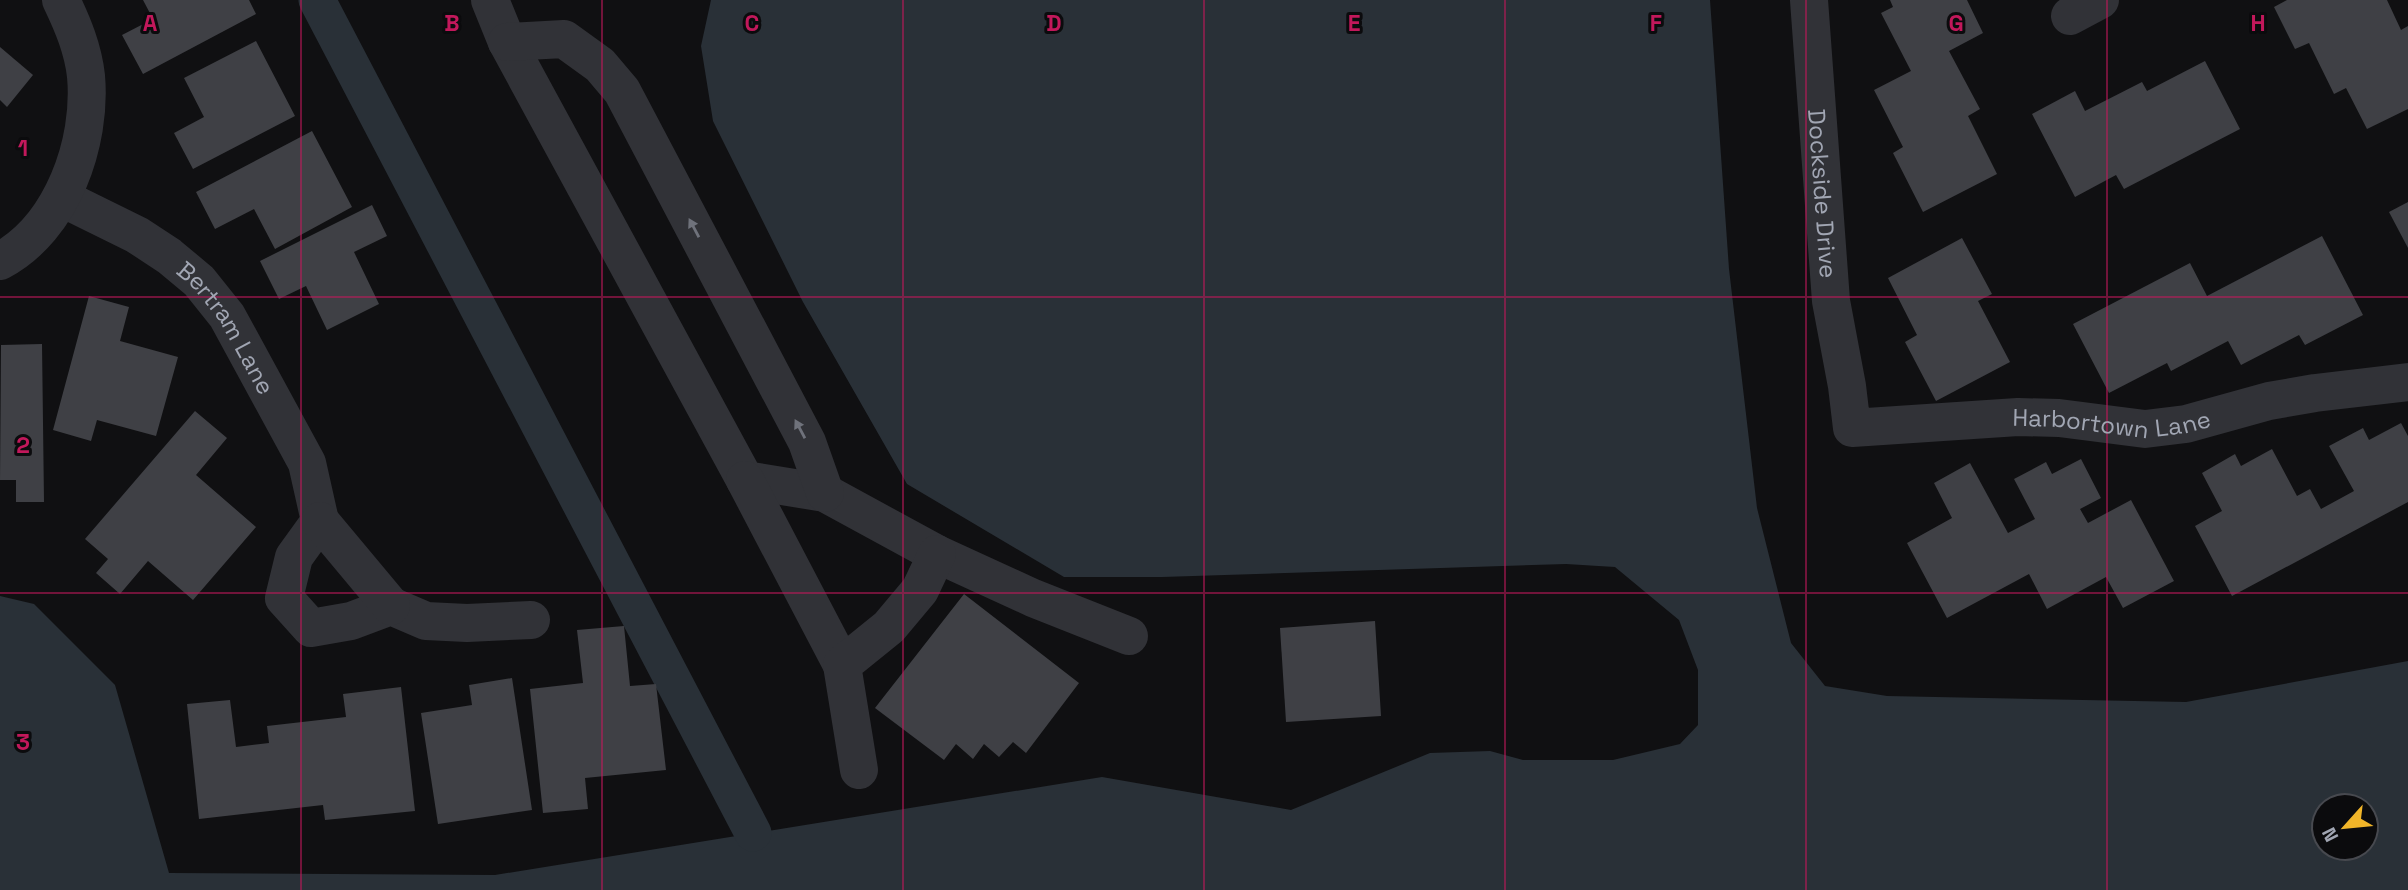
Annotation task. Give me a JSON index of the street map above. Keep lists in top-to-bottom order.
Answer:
{
  "streets": {
    "street": ["Dockside Drive", "Bertram Lane", "Harbortown Lane"]
  },
  "crossings": [
    ["Dockside Drive", "Harbortown Lane"]
  ],
  "north": "bottom left",
  "grid": {
    "columns": [
      "A",
      "B",
      "C",
      "D",
      "E",
      "F",
      "G",
      "H"
    ],
    "rows": ["1", "2", "3"]
  }
}
